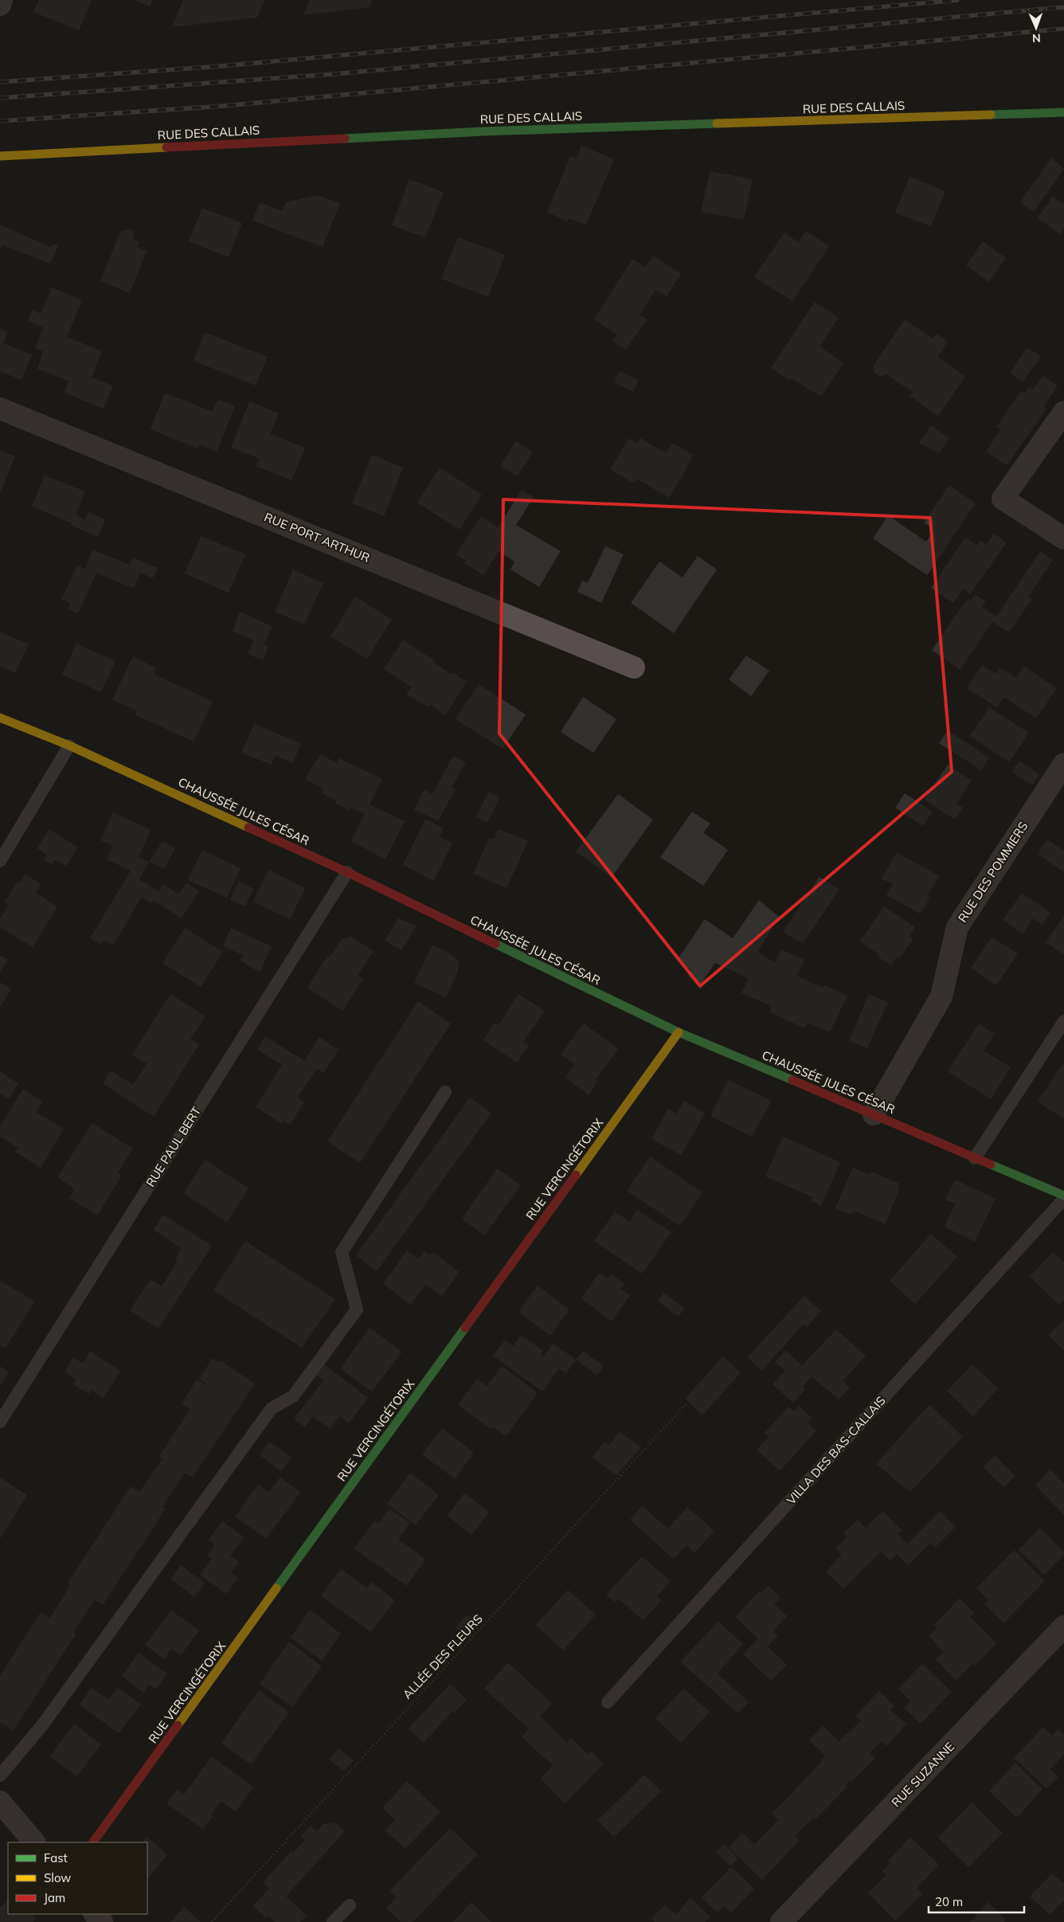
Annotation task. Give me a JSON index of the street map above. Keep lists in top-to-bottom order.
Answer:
{
  "streets": {
    "street": [
      "RUE DES CALLAIS",
      "RUE PORT ARTHUR",
      "CHAUSSÉE JULES CÉSAR",
      "RUE DES POMMIERS",
      "RUE VERCINGÉTORIX",
      "RUE SUZANNE"
    ],
    "lane": ["RUE PAUL BERT", "VILLA DES BAS-CALLAIS"],
    "path": ["ALLÉE DES FLEURS"]
  },
  "crossings": [
    ["CHAUSSÉE JULES CÉSAR", "RUE DES POMMIERS"],
    ["CHAUSSÉE JULES CÉSAR", "RUE PAUL BERT"],
    ["CHAUSSÉE JULES CÉSAR", "RUE VERCINGÉTORIX"]
  ],
  "legend": ["Fast", "Slow", "Jam"],
  "scale_bar": "20 m",
  "north": "bottom"
}
